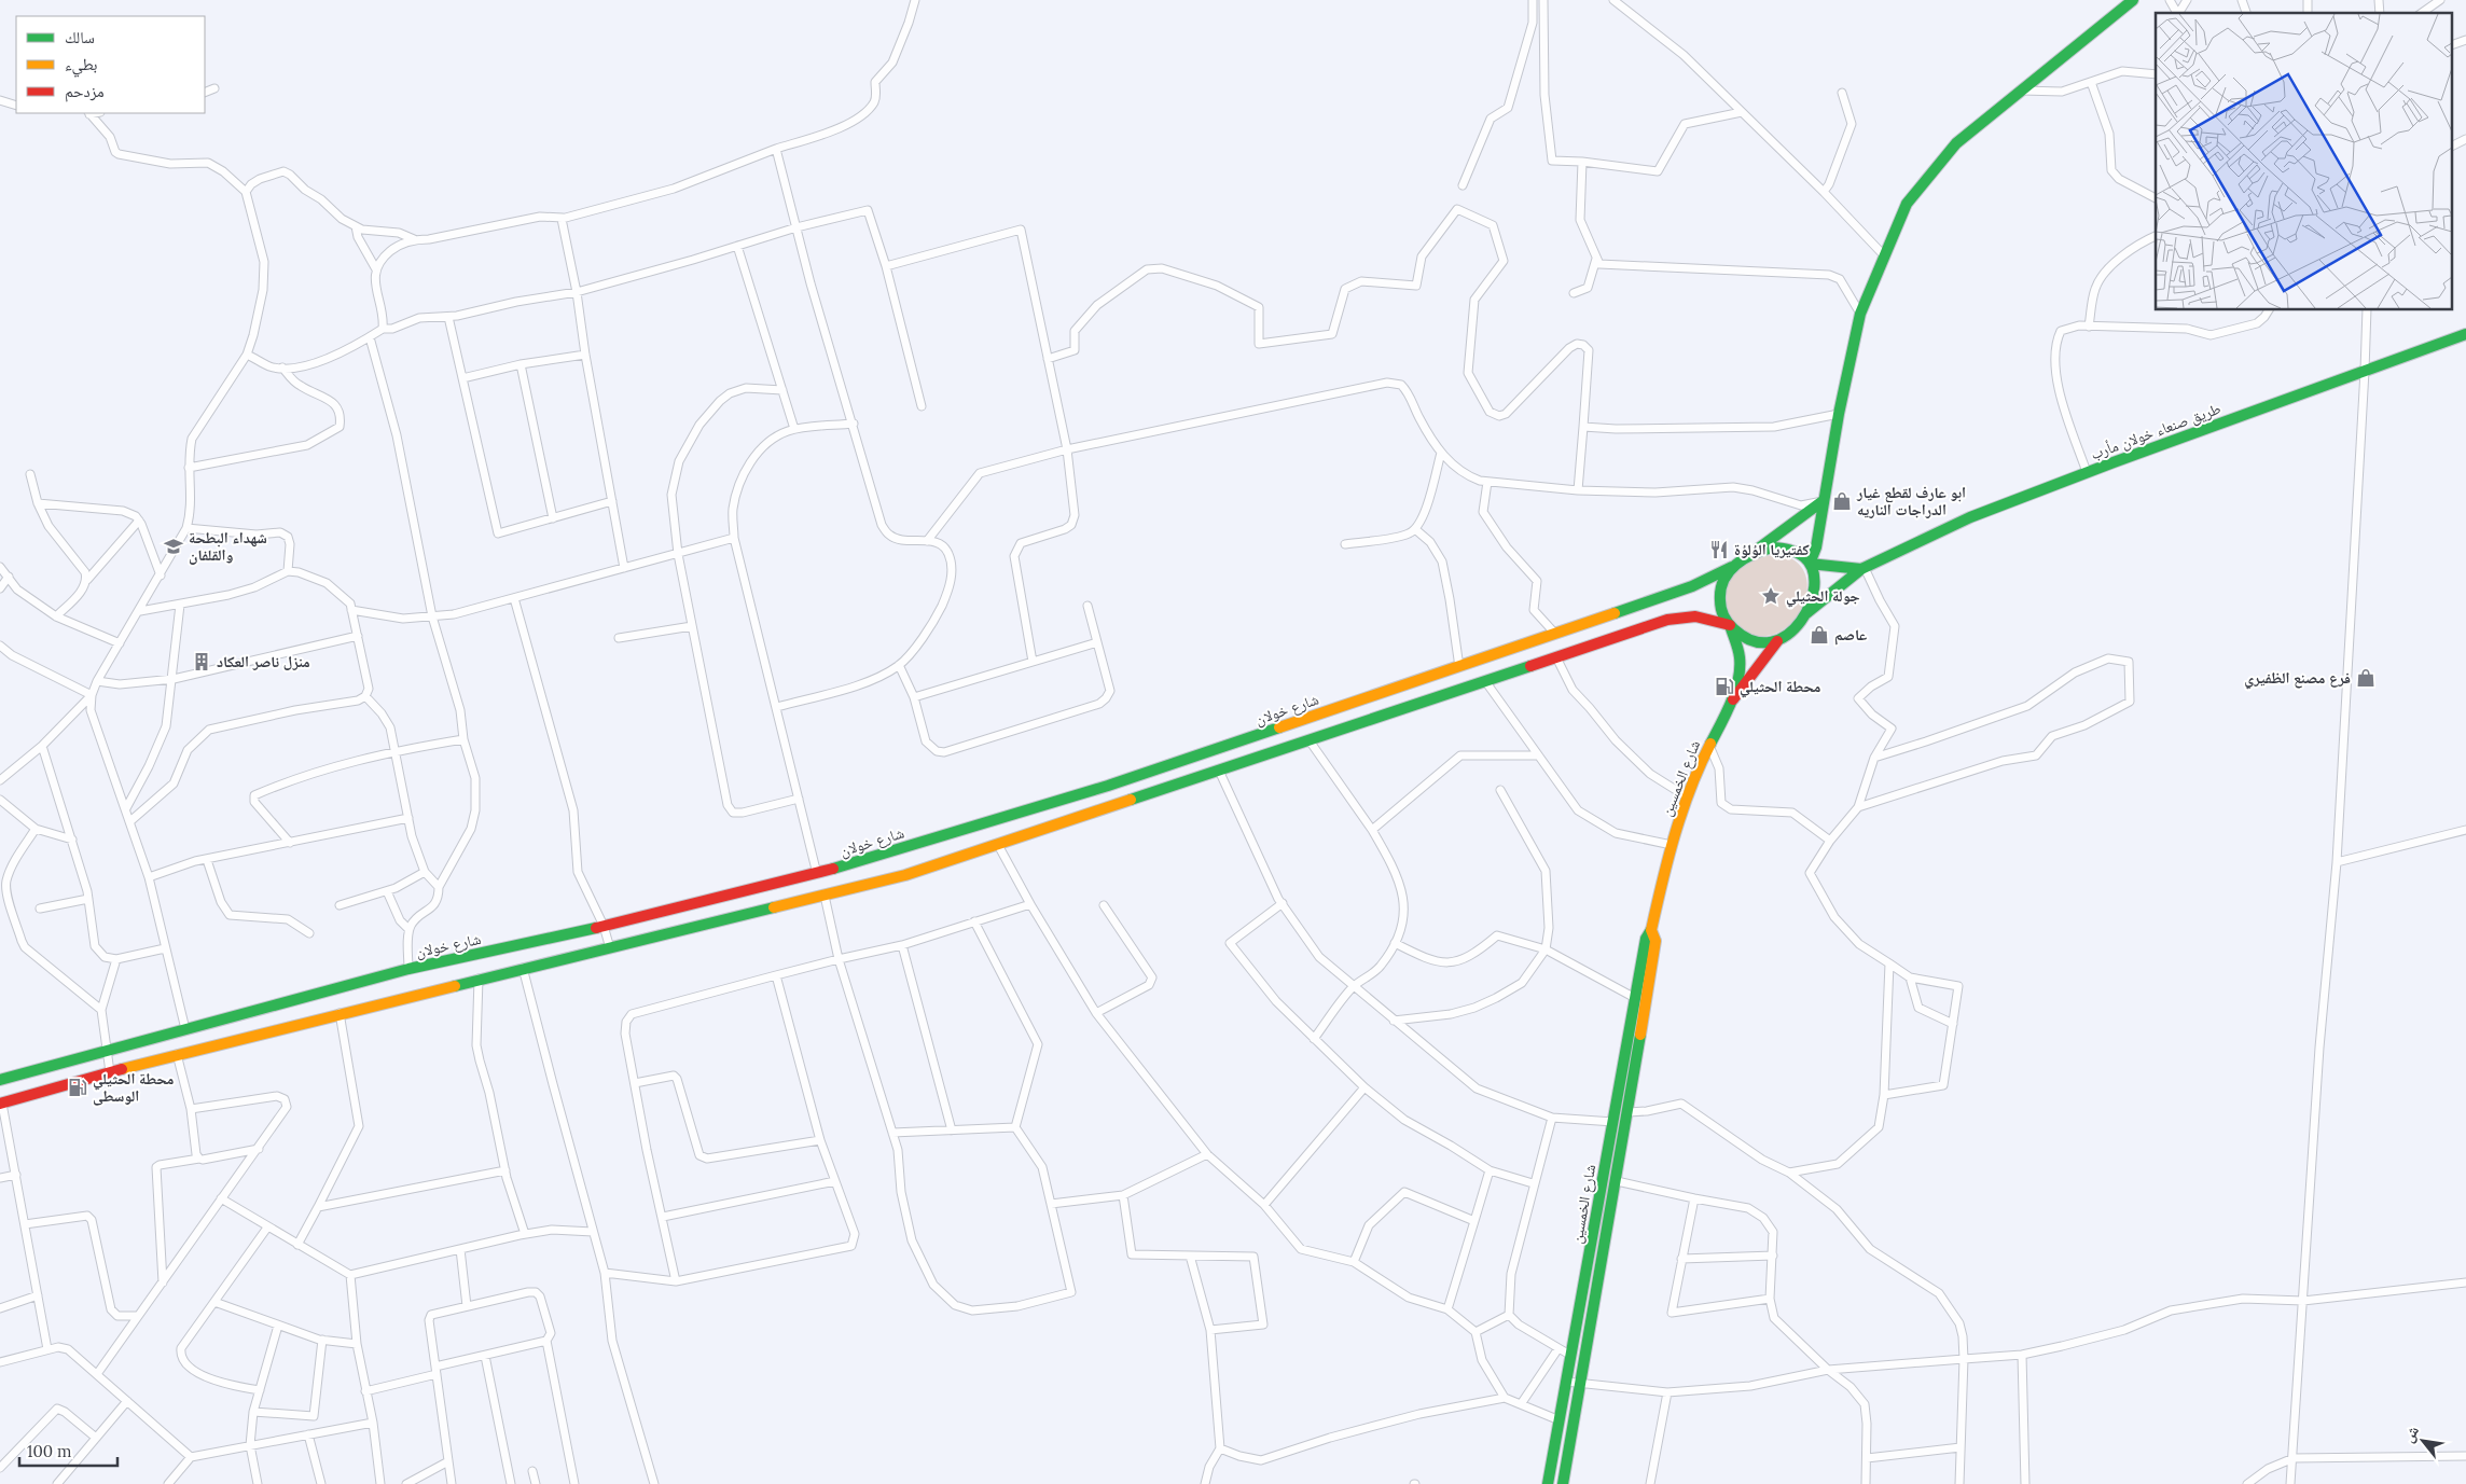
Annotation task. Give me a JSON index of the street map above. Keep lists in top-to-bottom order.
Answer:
{
  "streets": {
    "main road": ["طريق صنعاء خولان مأرب", "شارع خولان", "شارع الخمسين"]
  },
  "crossings": [
    ["طريق صنعاء خولان مأرب", "شارع خولان"],
    ["طريق صنعاء خولان مأرب", "شارع الخمسين"],
    ["شارع خولان", "شارع الخمسين"]
  ],
  "places": {
    "shop": ["ابو عارف لقطع غيار الدراجات الناريه", "عاصم", "فرع مصنع الظفيري"],
    "school or university": ["شهداء البطحة والقلفان"],
    "restaurant": ["كفتيريا الؤلؤة"],
    "place": ["جولة الحثيلي"],
    "building": ["منزل ناصر العكاد"],
    "fuel station": ["محطة الحثيلي", "محطة الحثيلي الوسطى"]
  },
  "legend": ["سالك", "بطيء", "مزدحم"],
  "scale_bar": "100 m",
  "north": "top left"
}
